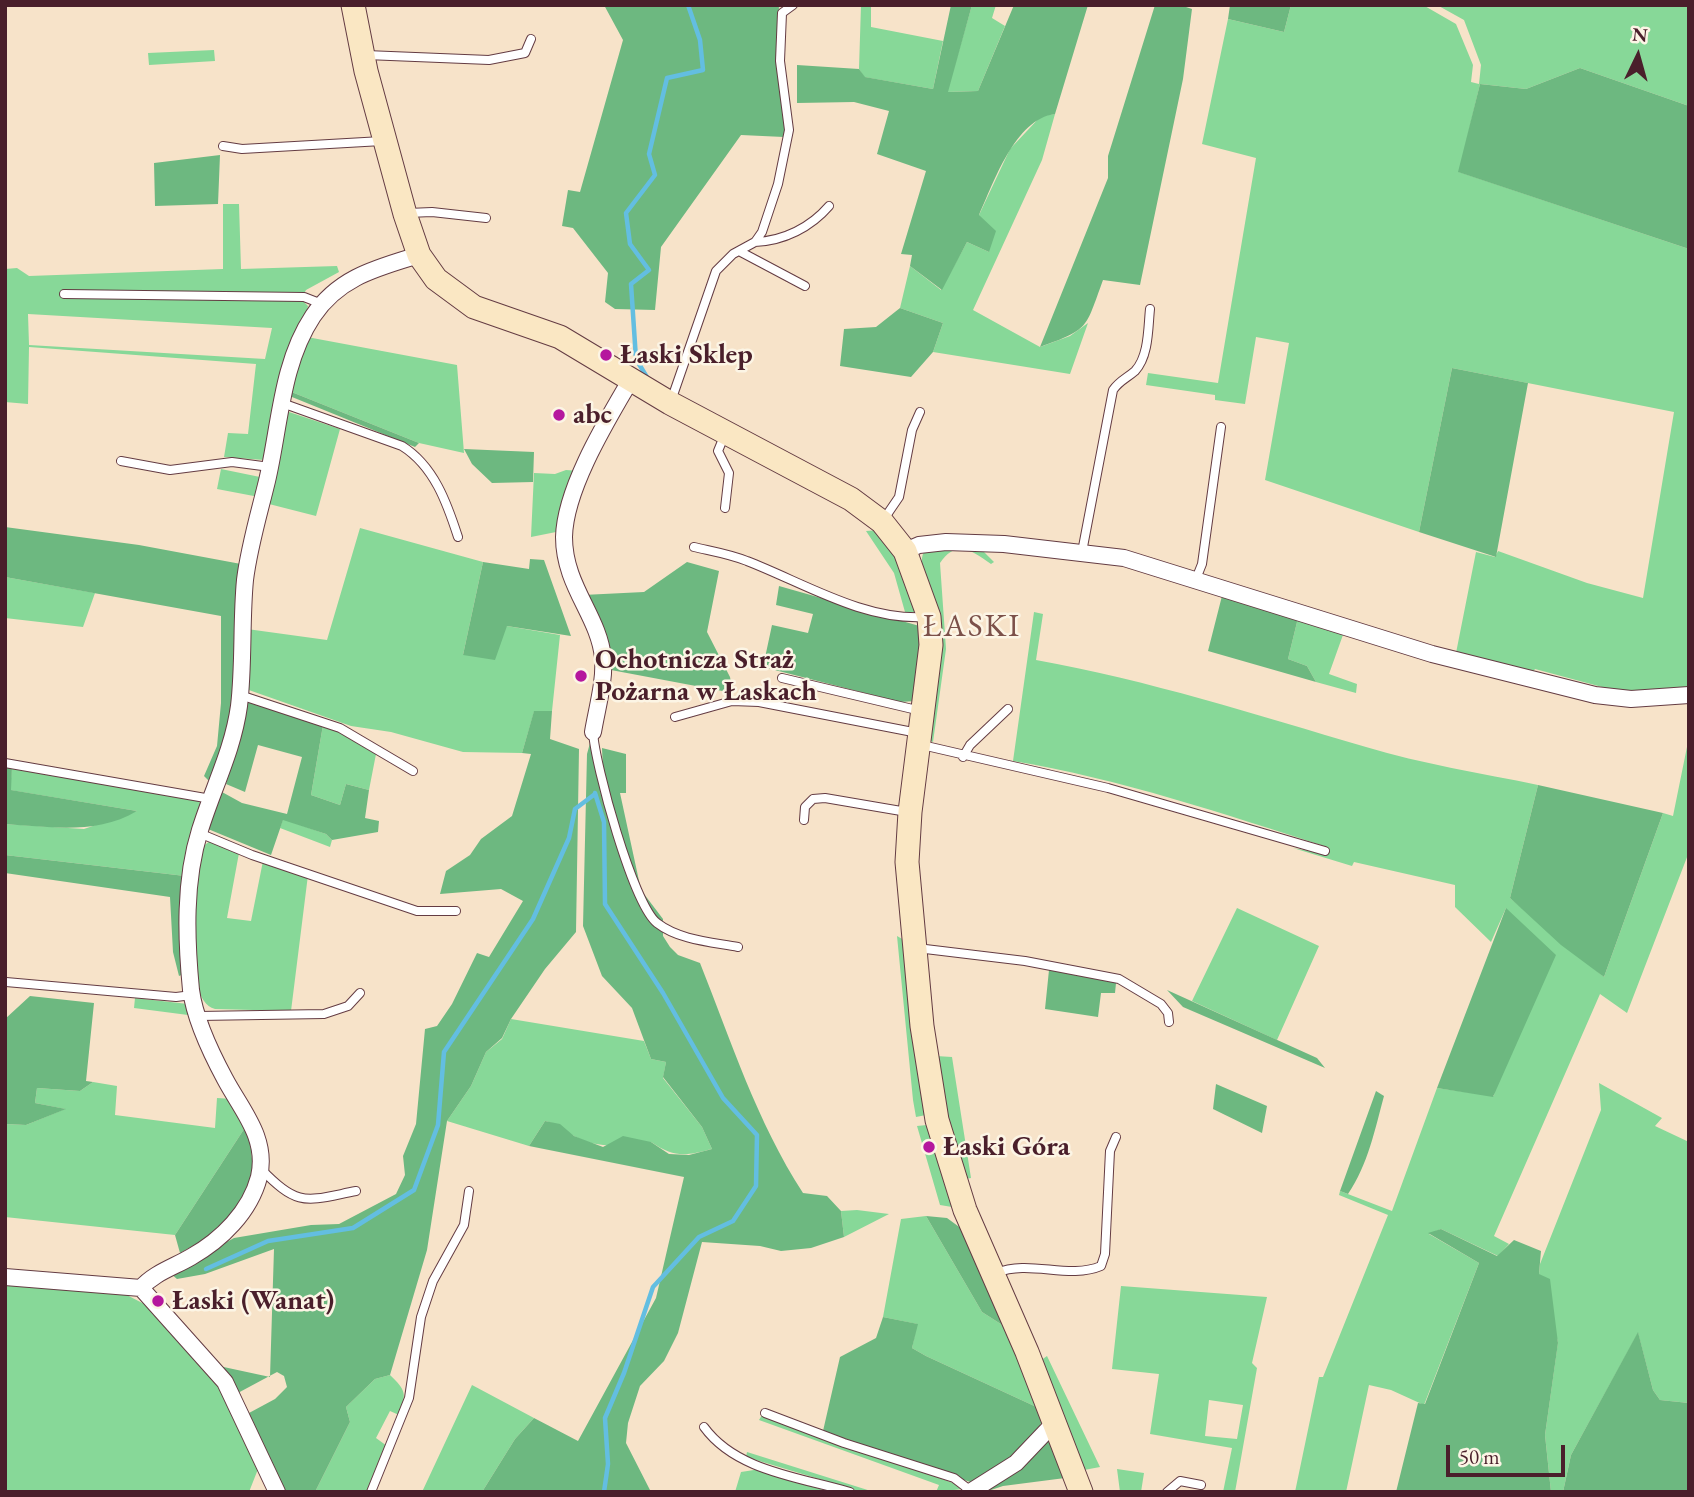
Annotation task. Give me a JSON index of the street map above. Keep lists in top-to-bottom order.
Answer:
{
  "districts": ["ŁASKI"],
  "places": [
    "Łaski Sklep",
    "abc",
    "Ochotnicza Straż Pożarna w Łaskach",
    "Łaski Góra",
    "Łaski (Wanat)"
  ],
  "scale_bar": "50 m",
  "north": "top"
}
